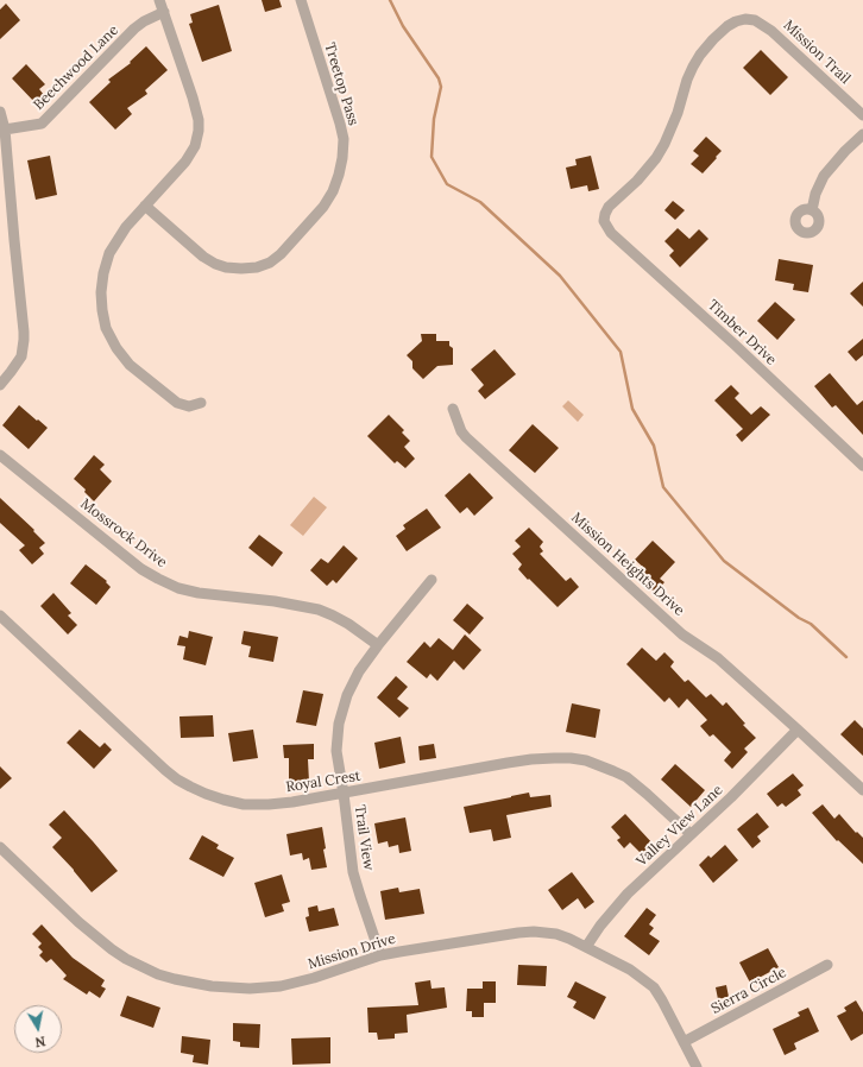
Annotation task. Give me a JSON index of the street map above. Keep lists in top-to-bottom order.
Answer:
{
  "streets": {
    "street": [
      "Mission Trail",
      "Beechwood Lane",
      "Treetop Pass",
      "Timber Drive",
      "Mossrock Drive",
      "Mission Heights Drive",
      "Royal Crest",
      "Valley View Lane",
      "Trail View",
      "Mission Drive",
      "Sierra Circle"
    ]
  },
  "crossings": [
    ["Mission Trail", "Timber Drive"],
    ["Mossrock Drive", "Trail View"],
    ["Mission Heights Drive", "Valley View Lane"],
    ["Royal Crest", "Valley View Lane"],
    ["Royal Crest", "Trail View"],
    ["Valley View Lane", "Mission Drive"],
    ["Trail View", "Mission Drive"],
    ["Mission Drive", "Sierra Circle"]
  ],
  "north": "bottom"
}
